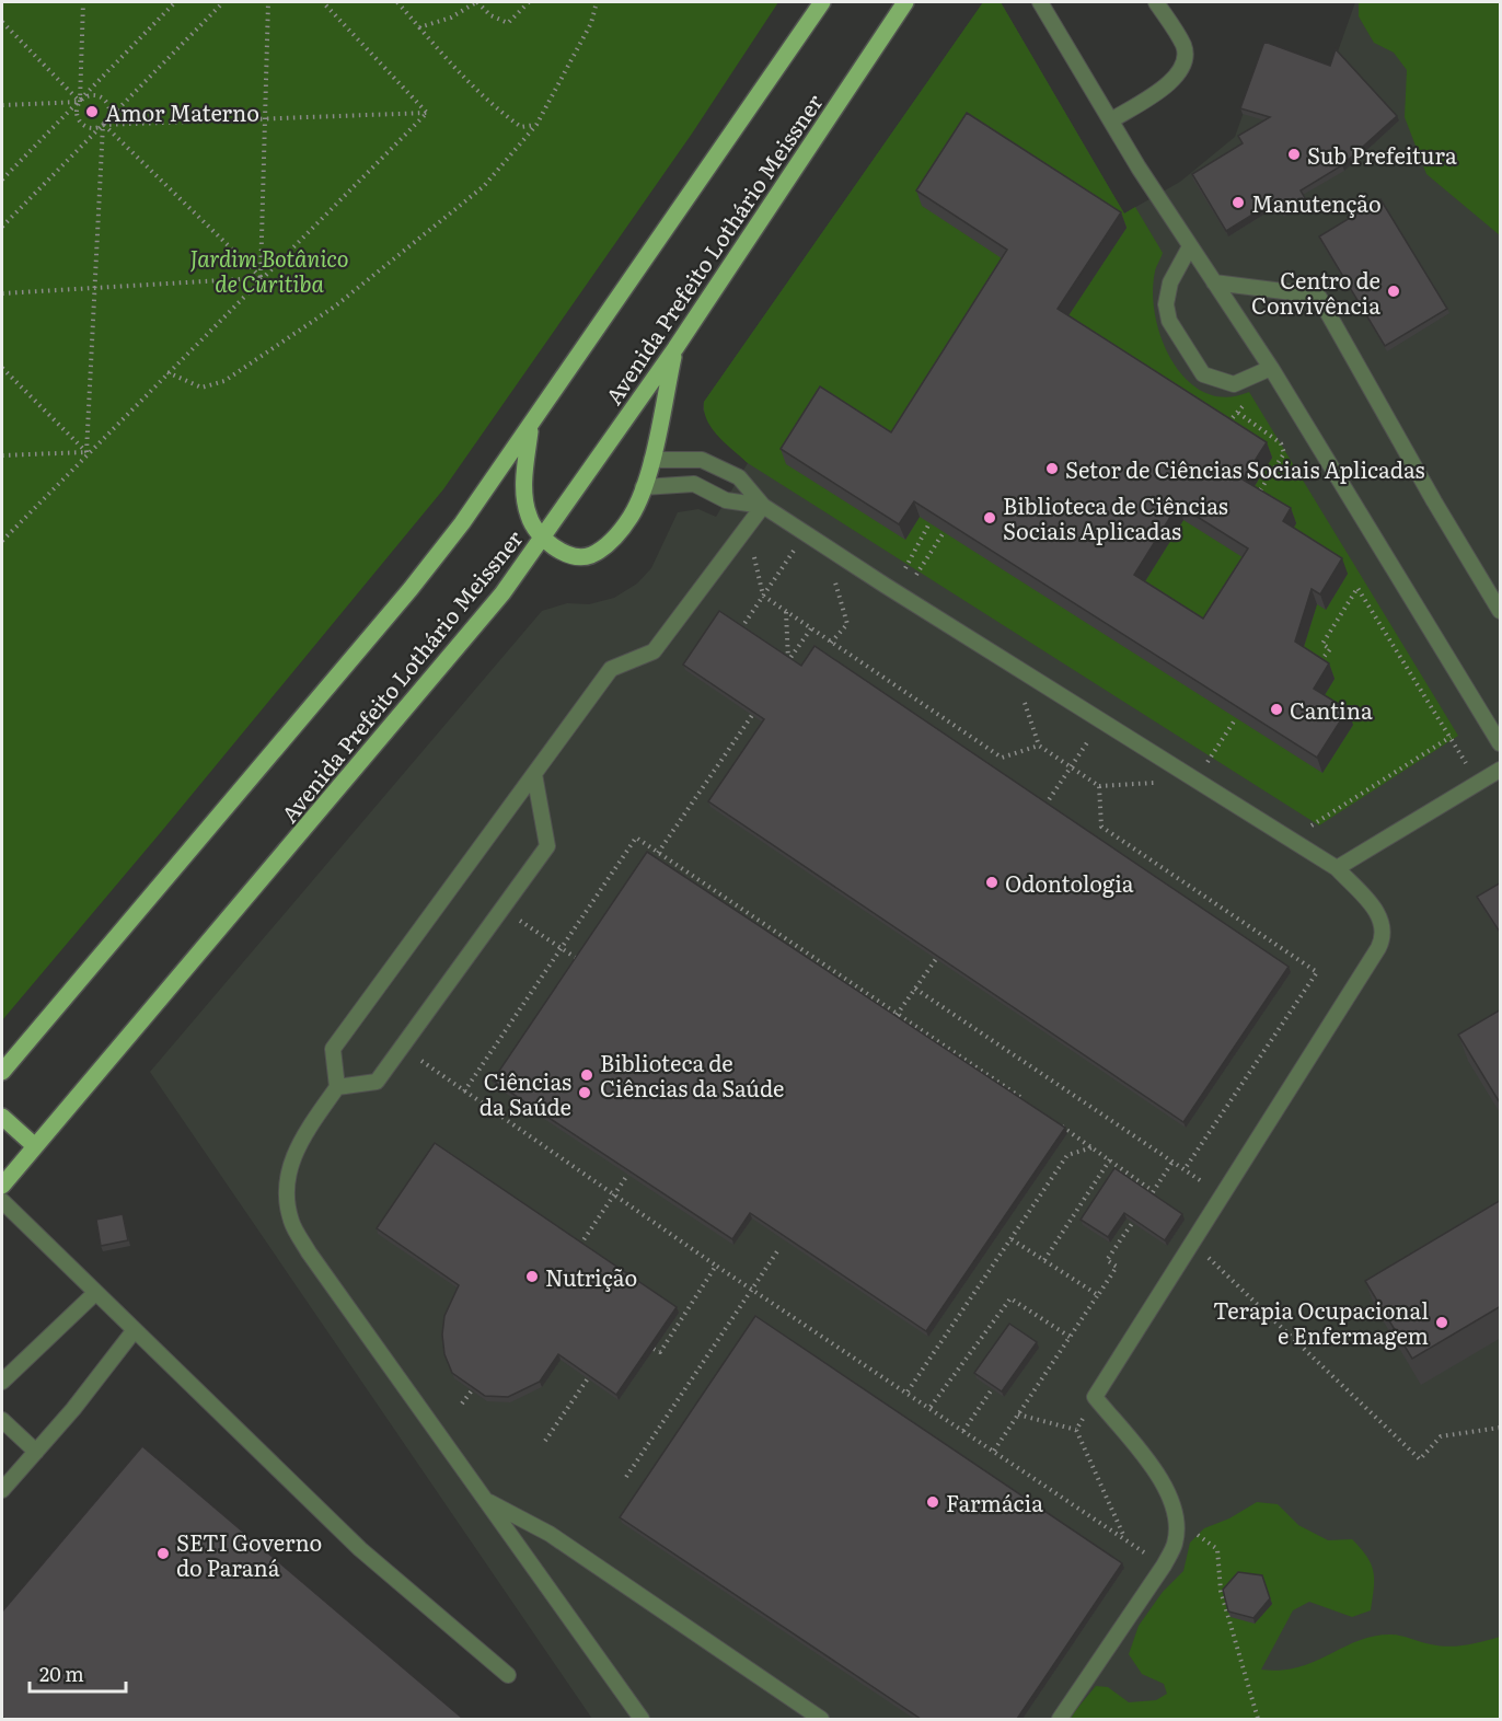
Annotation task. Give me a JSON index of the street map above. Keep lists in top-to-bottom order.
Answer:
{
  "streets": {
    "main road": ["Avenida Prefeito Lothário Meissner"]
  },
  "parks": ["Jardim Botânico de Curitiba"],
  "places": [
    "Amor Materno",
    "Sub Prefeitura",
    "Manutenção",
    "Centro de Convivência",
    "Setor de Ciências Sociais Aplicadas",
    "Biblioteca de Ciências Sociais Aplicadas",
    "Cantina",
    "Odontologia",
    "Biblioteca de Ciências da Saúde",
    "Ciências da Saúde",
    "Nutrição",
    "Terapia Ocupacional e Enfermagem",
    "Farmácia",
    "SETI Governo do Paraná"
  ],
  "scale_bar": "20 m"
}
